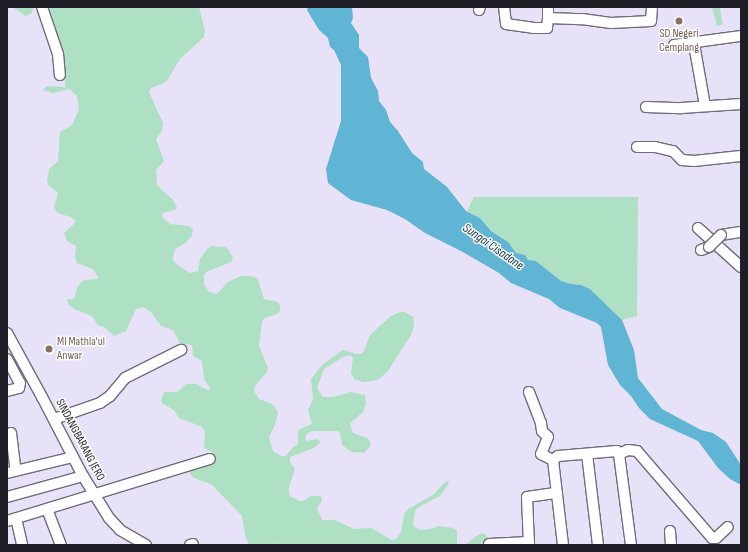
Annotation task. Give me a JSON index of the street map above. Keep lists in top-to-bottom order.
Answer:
{
  "streets": {
    "street": ["SINDANGBARANG JERO"]
  },
  "water": ["Sungai Cisadane"],
  "places": ["SD Negeri Cemplang", "MI Mathla'ul Anwar"]
}
